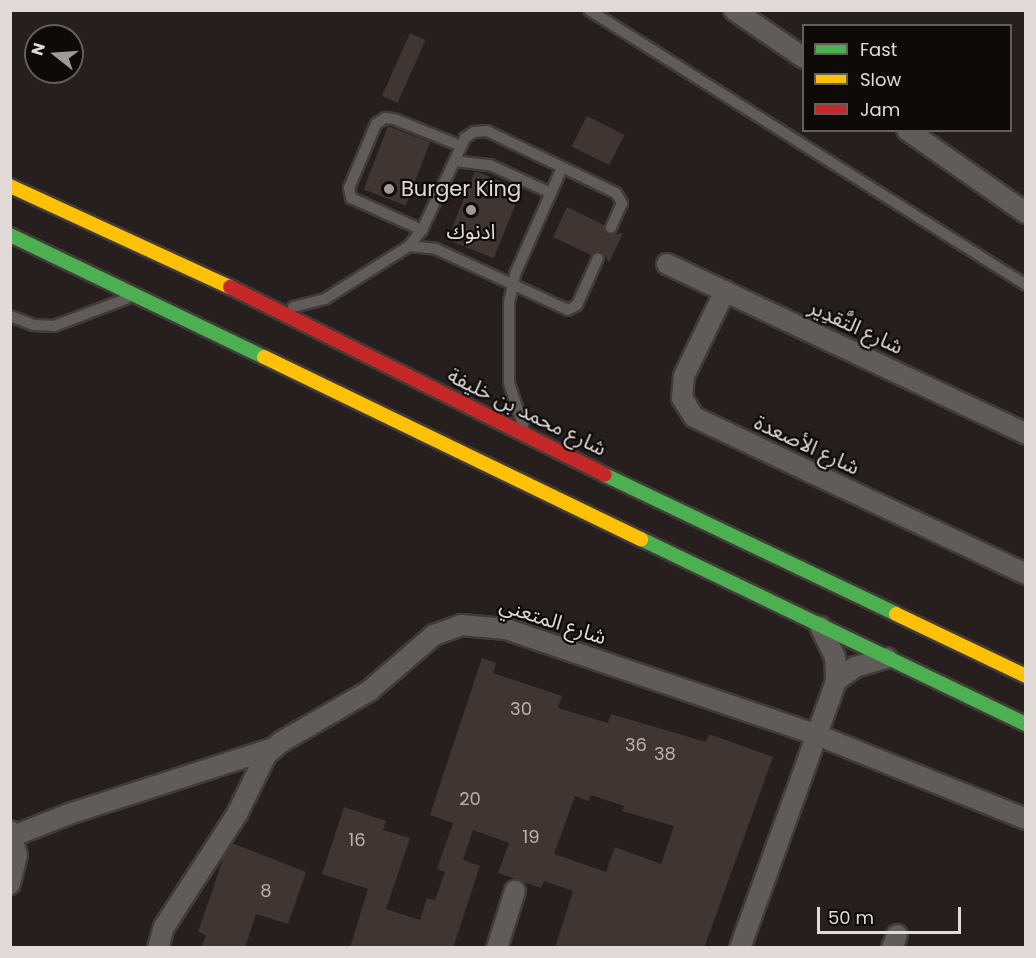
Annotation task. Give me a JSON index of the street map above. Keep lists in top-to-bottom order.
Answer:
{
  "streets": {
    "highway": ["شارع محمد بن خليفة"],
    "street": ["شارع التَّقدِير", "شارع الأصعدة", "شارع المتعني"]
  },
  "crossings": [
    ["شارع التَّقدِير", "شارع الأصعدة"]
  ],
  "places": ["Burger King", "ادنوك"],
  "house_numbers": [
    "30",
    "36",
    "38",
    "20",
    "19",
    "16",
    "8"
  ],
  "legend": ["Fast", "Slow", "Jam"],
  "scale_bar": "50 m",
  "north": "left"
}
